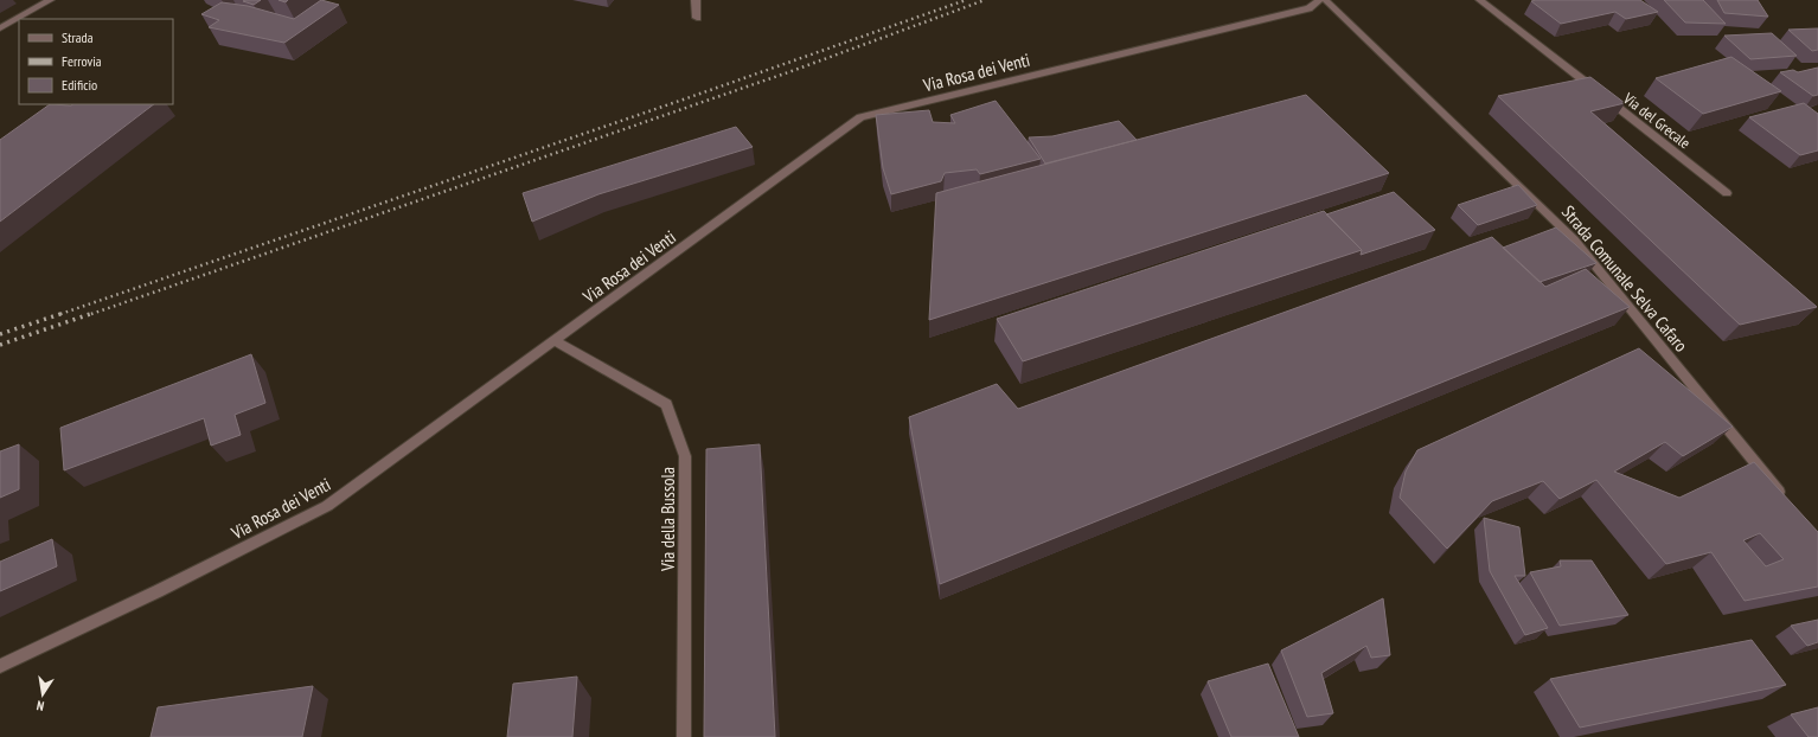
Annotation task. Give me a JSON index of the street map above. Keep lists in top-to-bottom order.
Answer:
{
  "streets": {
    "street": [
      "Via Rosa dei Venti",
      "Via del Grecale",
      "Strada Comunale Selva Cafaro",
      "Via della Bussola"
    ]
  },
  "crossings": [
    ["Via Rosa dei Venti", "Via della Bussola"]
  ],
  "legend": ["Strada", "Ferrovia", "Edificio"],
  "north": "bottom"
}
